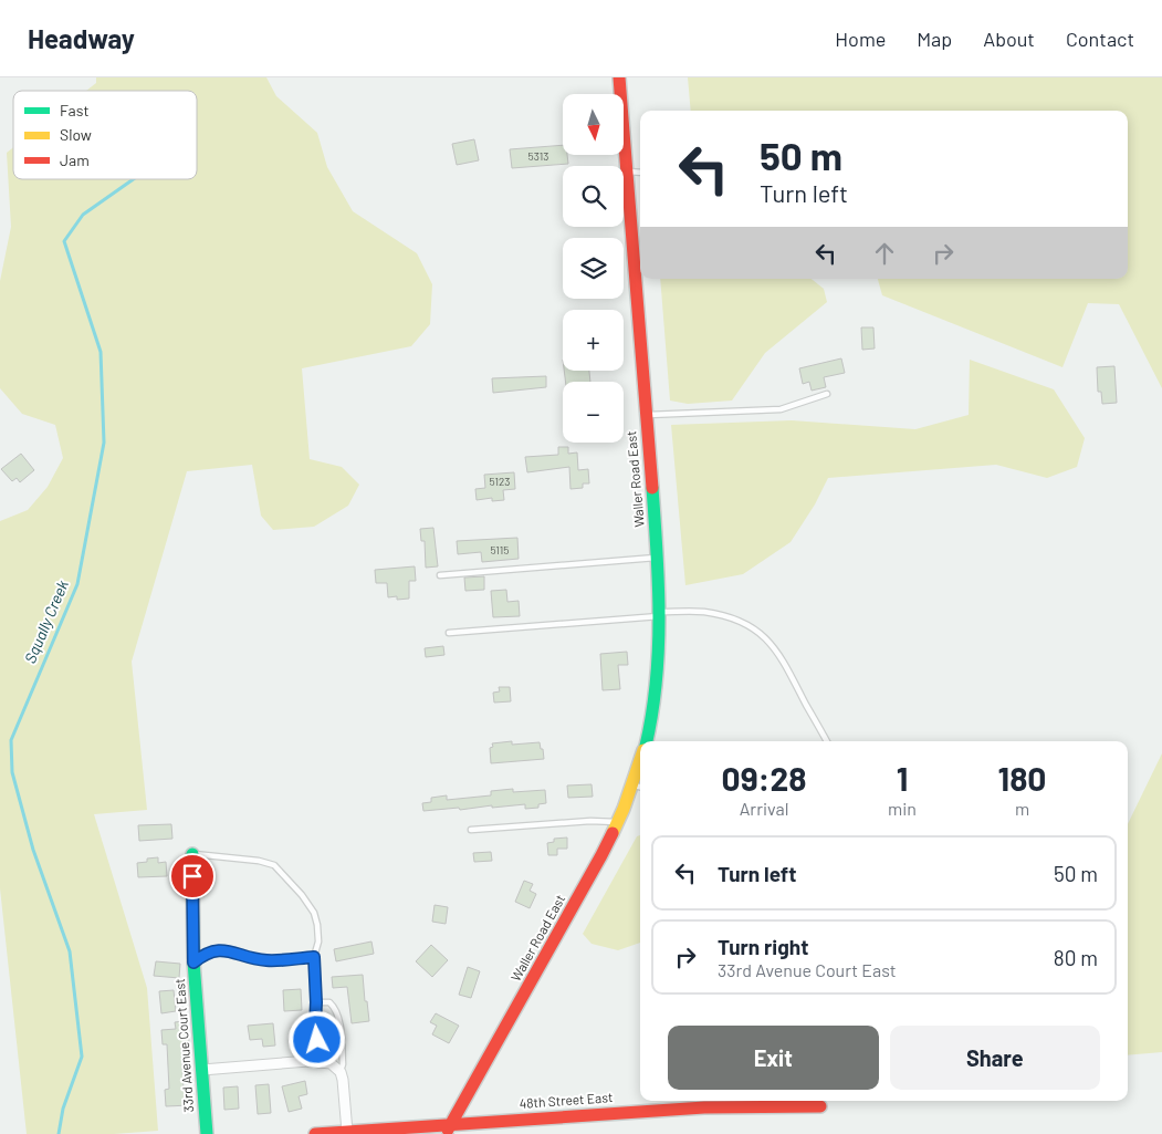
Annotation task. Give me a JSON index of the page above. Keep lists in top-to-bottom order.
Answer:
{
  "streets": {
    "street": ["Waller Road East", "33rd Avenue Court East", "48th Street East"]
  },
  "crossings": [
    ["Waller Road East", "48th Street East"]
  ],
  "water": ["Squally Creek"],
  "house_numbers": ["5313", "5123", "5115"],
  "legend": ["Fast", "Slow", "Jam"],
  "north": "bottom",
  "page": {
    "header": "Headway",
    "nav": [
      "Home",
      "Map",
      "About",
      "Contact"
    ],
    "map_buttons": ["+", "−"],
    "turn": ["50 m", "Turn left"],
    "eta": [
      "09:28",
      "Arrival",
      "1",
      "min",
      "180",
      "m"
    ],
    "list": [
      {
        "name": "Turn left",
        "value": "50 m"
      },
      {
        "name": "Turn right",
        "note": "33rd Avenue Court East",
        "value": "80 m"
      }
    ],
    "buttons": ["Exit", "Share"]
  }
}
